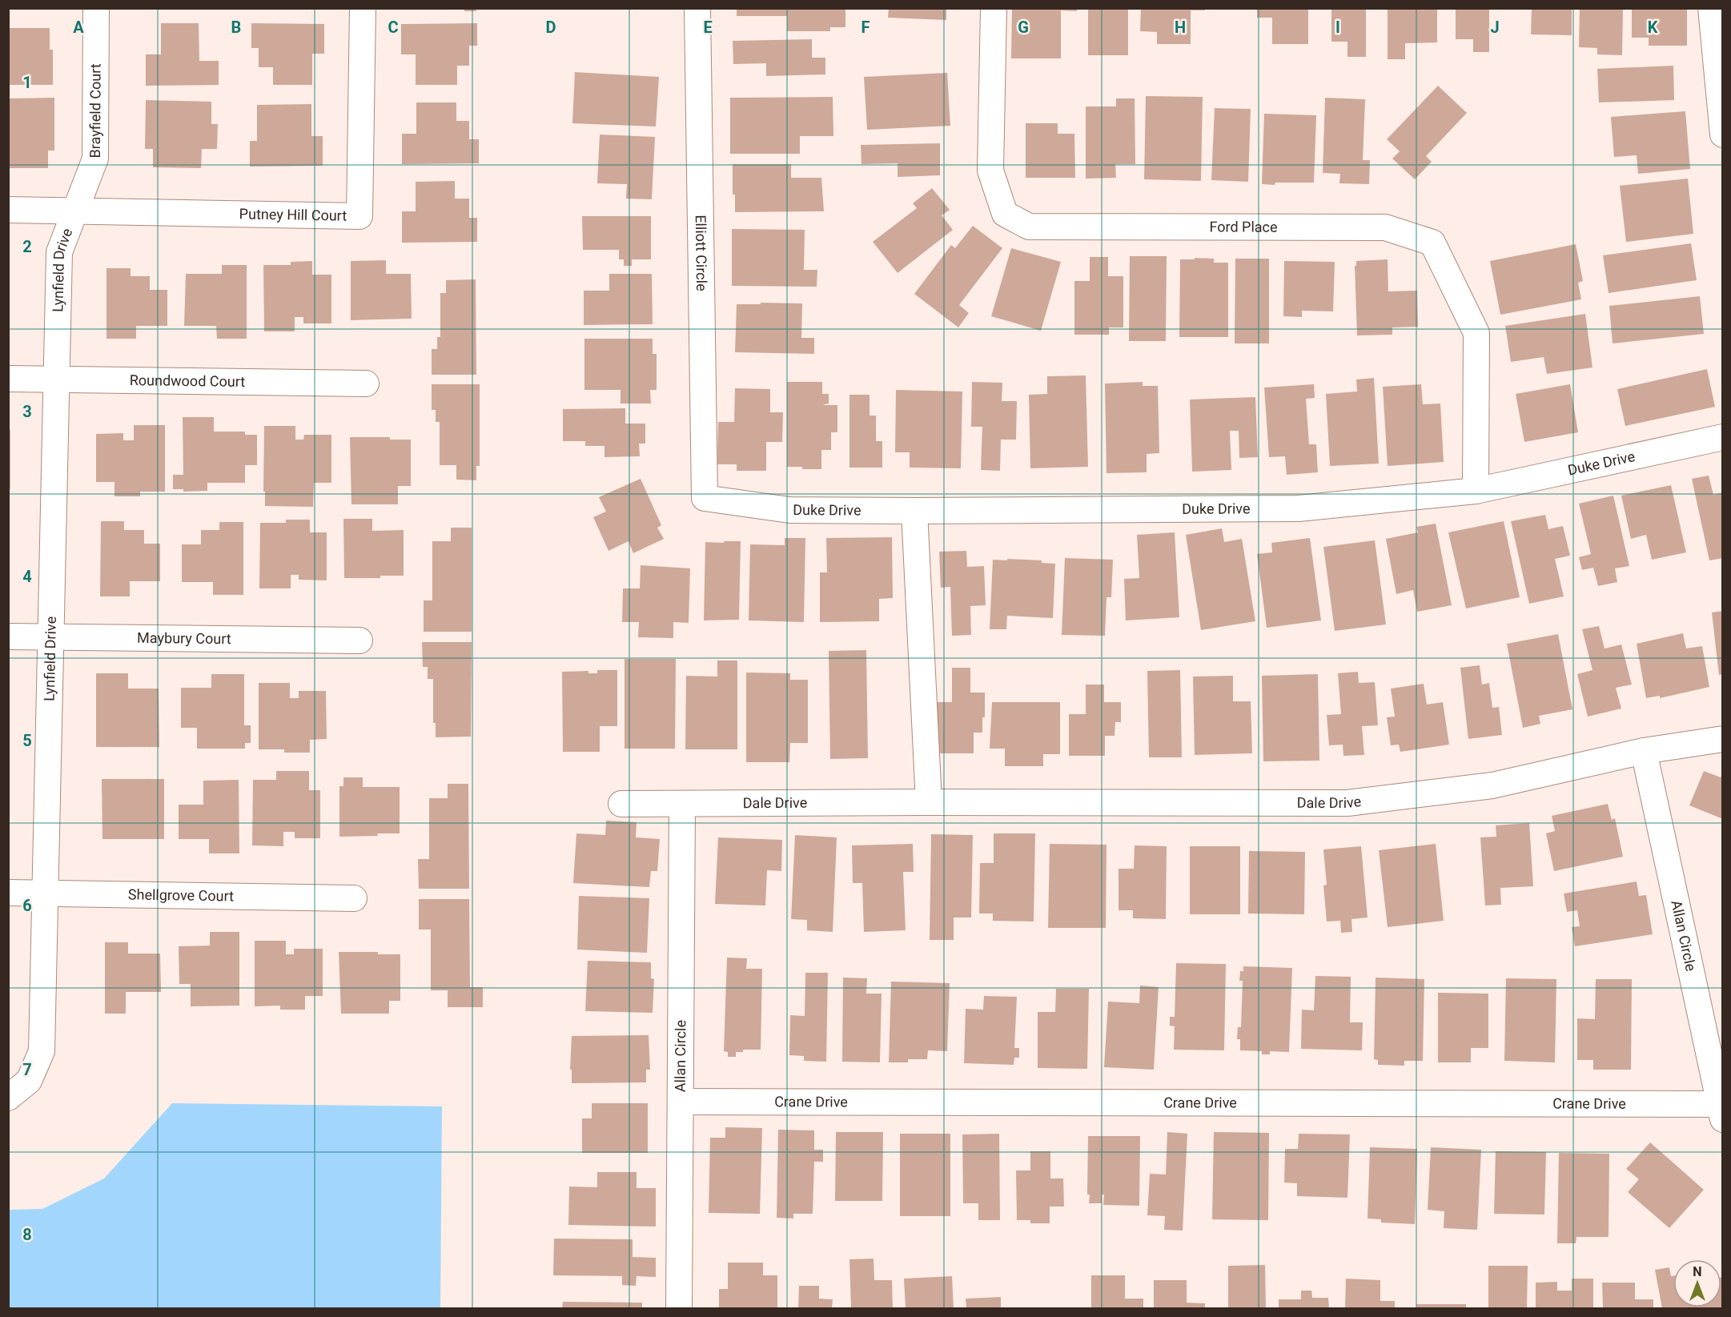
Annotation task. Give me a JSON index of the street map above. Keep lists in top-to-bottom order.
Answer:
{
  "streets": {
    "street": [
      "Brayfield Court",
      "Putney Hill Court",
      "Ford Place",
      "Elliott Circle",
      "Lynfield Drive",
      "Roundwood Court",
      "Duke Drive",
      "Maybury Court",
      "Dale Drive",
      "Shellgrove Court",
      "Allan Circle",
      "Crane Drive"
    ]
  },
  "crossings": [
    ["Brayfield Court", "Putney Hill Court"],
    ["Brayfield Court", "Lynfield Drive"],
    ["Putney Hill Court", "Lynfield Drive"],
    ["Ford Place", "Duke Drive"],
    ["Elliott Circle", "Duke Drive"],
    ["Lynfield Drive", "Roundwood Court"],
    ["Lynfield Drive", "Maybury Court"],
    ["Lynfield Drive", "Shellgrove Court"],
    ["Dale Drive", "Allan Circle"],
    ["Allan Circle", "Crane Drive"]
  ],
  "north": "top",
  "grid": {
    "columns": [
      "A",
      "B",
      "C",
      "D",
      "E",
      "F",
      "G",
      "H",
      "I",
      "J",
      "K"
    ],
    "rows": [
      "1",
      "2",
      "3",
      "4",
      "5",
      "6",
      "7",
      "8"
    ]
  }
}
